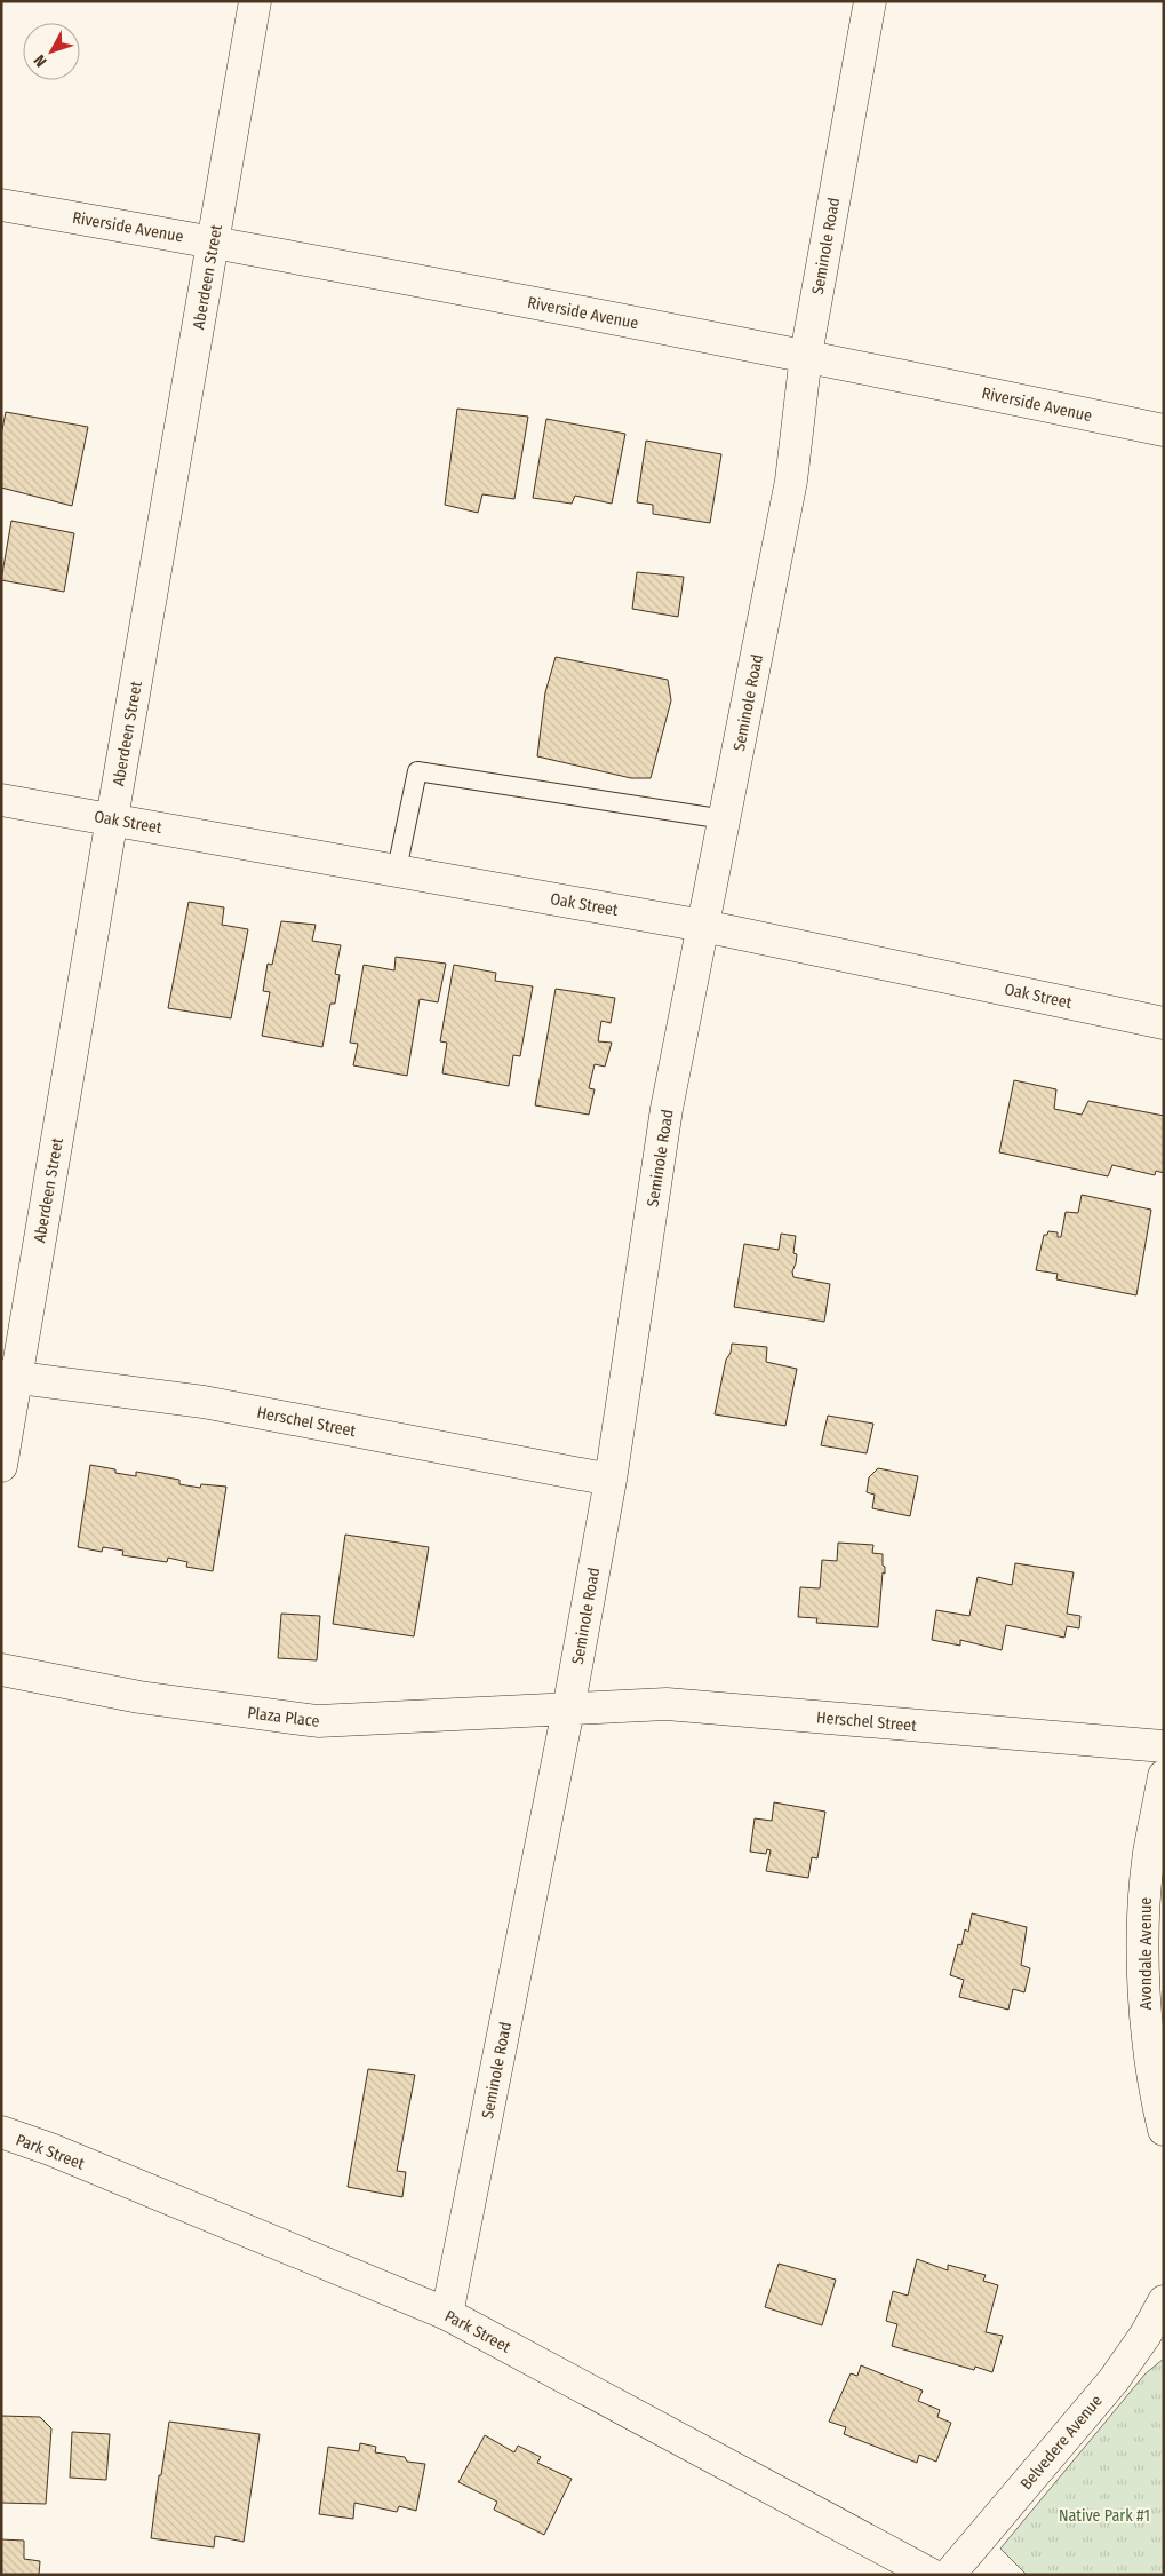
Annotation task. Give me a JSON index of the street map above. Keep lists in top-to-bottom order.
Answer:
{
  "streets": {
    "street": [
      "Riverside Avenue",
      "Seminole Road",
      "Aberdeen Street",
      "Oak Street",
      "Herschel Street",
      "Plaza Place",
      "Avondale Avenue",
      "Park Street",
      "Belvedere Avenue"
    ]
  },
  "crossings": [
    ["Riverside Avenue", "Seminole Road"],
    ["Riverside Avenue", "Aberdeen Street"],
    ["Seminole Road", "Oak Street"],
    ["Seminole Road", "Herschel Street"],
    ["Seminole Road", "Plaza Place"],
    ["Seminole Road", "Park Street"],
    ["Aberdeen Street", "Oak Street"],
    ["Aberdeen Street", "Herschel Street"],
    ["Herschel Street", "Plaza Place"]
  ],
  "parks": ["Native Park #1"],
  "north": "bottom left"
}
